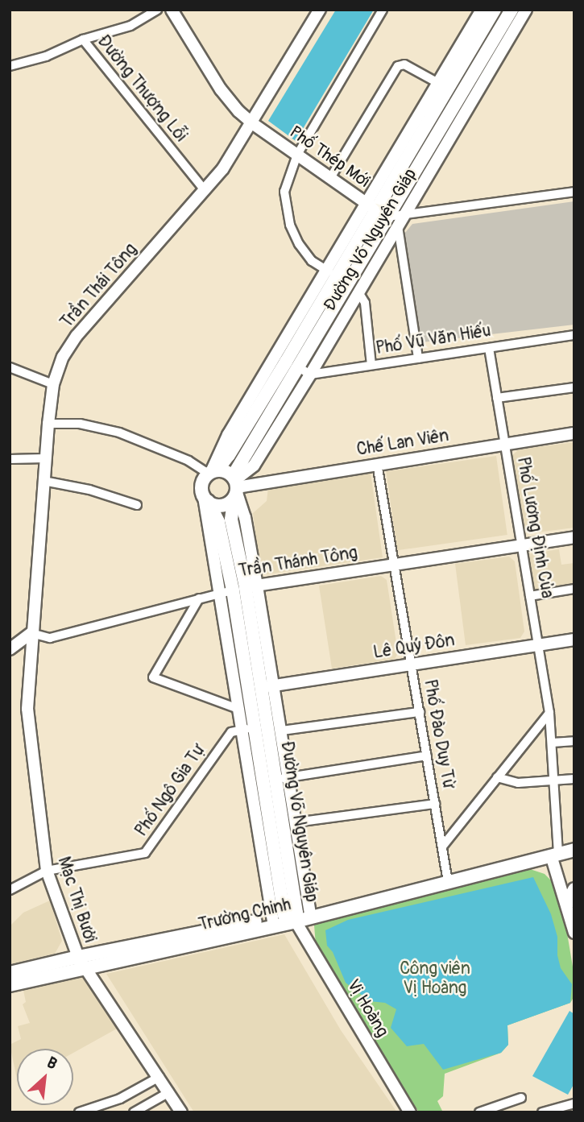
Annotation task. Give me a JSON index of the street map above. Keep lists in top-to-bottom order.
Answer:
{
  "streets": {
    "main road": ["Đường Võ Nguyên Giáp", "Trường Chinh"],
    "street": [
      "Đường Thượng Lỗi",
      "Phố Thép Mới",
      "Trần Thái Tông",
      "Phố Vũ Văn Hiếu",
      "Chế Lan Viên",
      "Phố Lương Định Của",
      "Trần Thánh Tông",
      "Lê Quý Đôn",
      "Phố Đào Duy Từ",
      "Phố Ngô Gia Tự",
      "Mạc Thị Bưởi",
      "Vị Hoàng"
    ]
  },
  "crossings": [
    ["Đường Thượng Lỗi", "Trần Thái Tông"],
    ["Phố Thép Mới", "Đường Võ Nguyên Giáp"],
    ["Phố Thép Mới", "Trần Thái Tông"],
    ["Đường Võ Nguyên Giáp", "Phố Vũ Văn Hiếu"],
    ["Đường Võ Nguyên Giáp", "Chế Lan Viên"],
    ["Đường Võ Nguyên Giáp", "Trần Thánh Tông"],
    ["Đường Võ Nguyên Giáp", "Lê Quý Đôn"],
    ["Đường Võ Nguyên Giáp", "Phố Ngô Gia Tự"],
    ["Đường Võ Nguyên Giáp", "Trường Chinh"],
    ["Đường Võ Nguyên Giáp", "Vị Hoàng"],
    ["Trần Thái Tông", "Trần Thánh Tông"],
    ["Trần Thái Tông", "Mạc Thị Bưởi"],
    ["Phố Vũ Văn Hiếu", "Phố Lương Định Của"],
    ["Chế Lan Viên", "Phố Lương Định Của"],
    ["Chế Lan Viên", "Phố Đào Duy Từ"],
    ["Phố Lương Định Của", "Trần Thánh Tông"],
    ["Phố Lương Định Của", "Lê Quý Đôn"],
    ["Phố Lương Định Của", "Trường Chinh"],
    ["Trần Thánh Tông", "Phố Đào Duy Từ"],
    ["Trần Thánh Tông", "Mạc Thị Bưởi"],
    ["Lê Quý Đôn", "Phố Đào Duy Từ"],
    ["Phố Đào Duy Từ", "Trường Chinh"],
    ["Phố Ngô Gia Tự", "Mạc Thị Bưởi"],
    ["Mạc Thị Bưởi", "Trường Chinh"],
    ["Trường Chinh", "Vị Hoàng"]
  ],
  "parks": ["Công viên Vị Hoàng"],
  "north": "top right"
}
